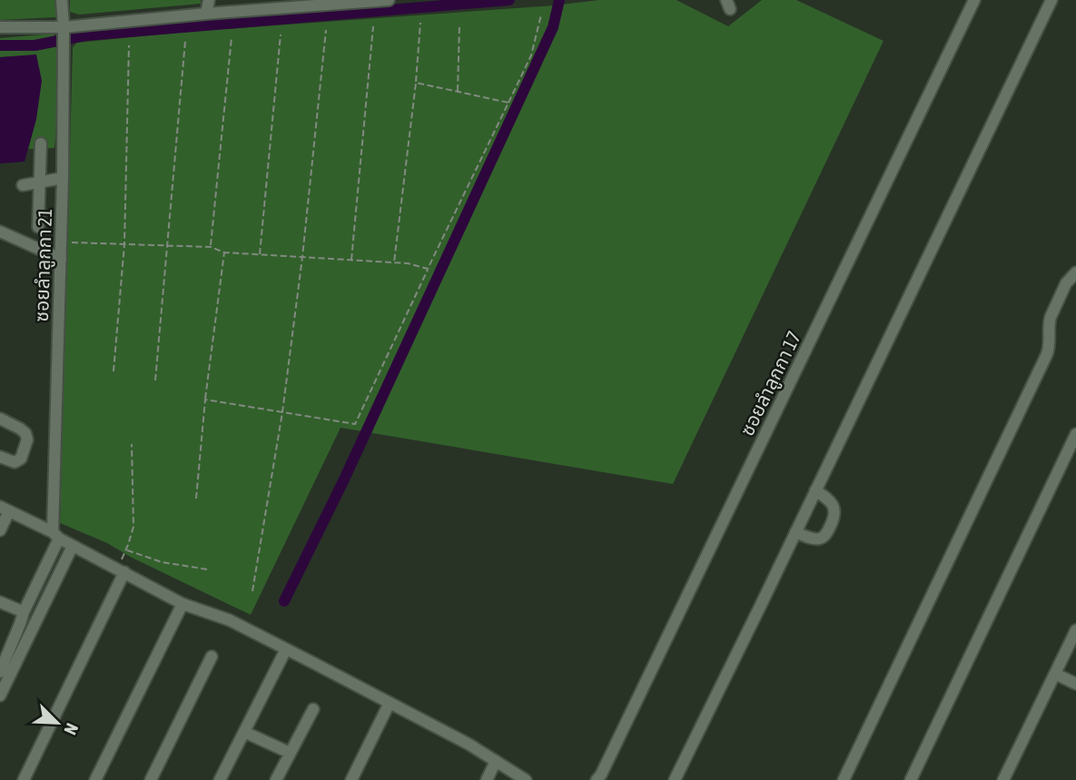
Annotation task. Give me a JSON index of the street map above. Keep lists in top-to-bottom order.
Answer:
{
  "streets": {
    "street": ["ซอยลำลูกกา 21", "ซอยลำลูกกา 17"]
  },
  "north": "bottom right"
}
